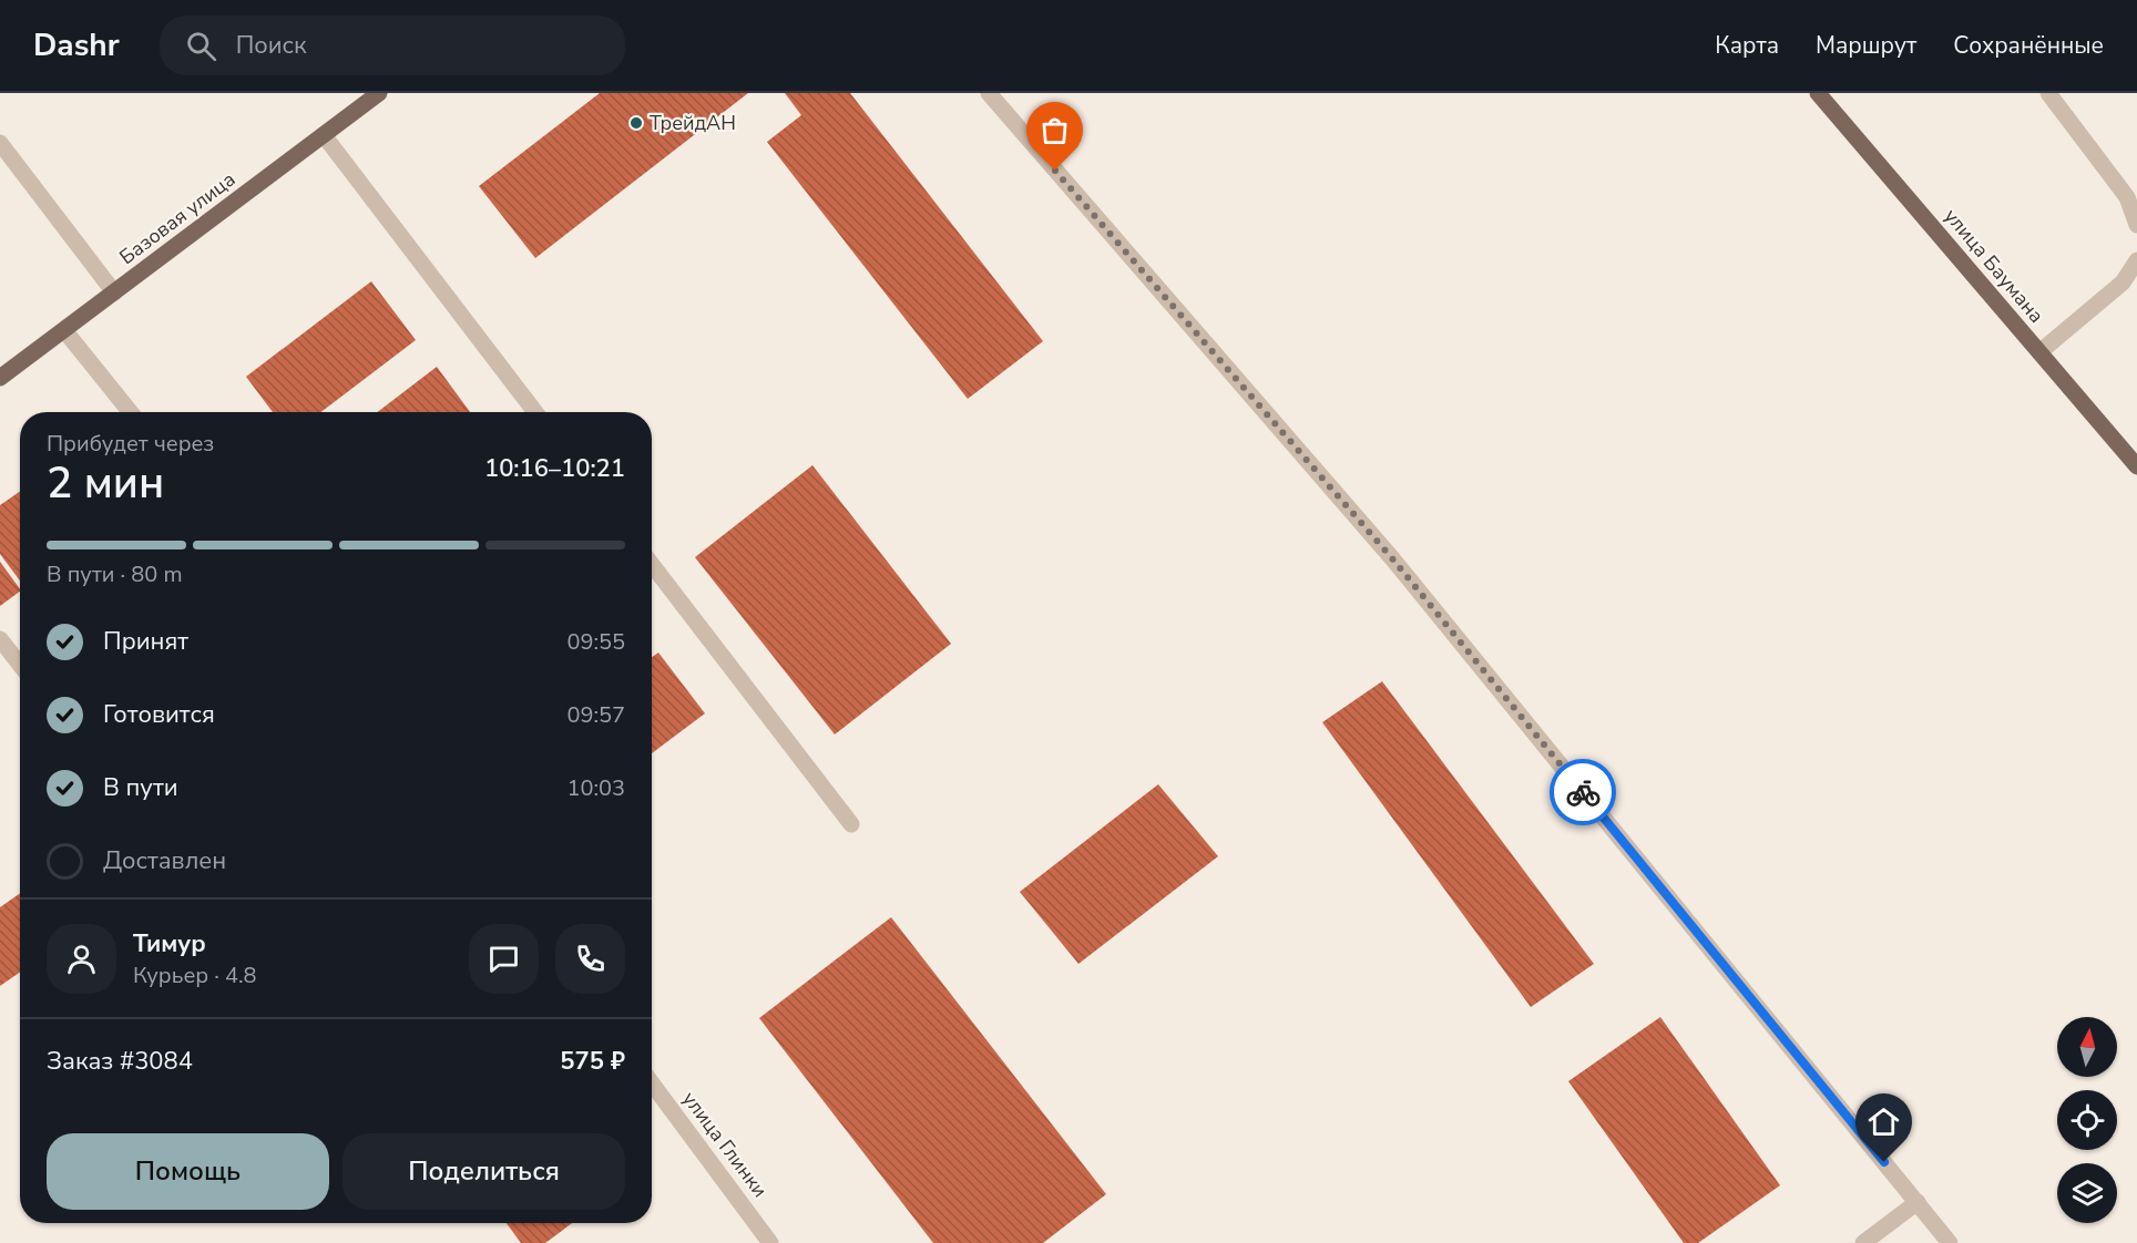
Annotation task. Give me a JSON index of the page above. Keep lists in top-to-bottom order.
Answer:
{
  "streets": {
    "main road": ["Базовая улица", "улица Баумана"],
    "street": ["улица Глинки"]
  },
  "places": ["ТрейдАН"],
  "north": "top",
  "page": {
    "header": "Dashr",
    "search": "Поиск",
    "nav": ["Карта", "Маршрут", "Сохранённые"],
    "heading": ["2 мин", "Прибудет через", "10:16–10:21"],
    "panel": [
      "Тимур",
      "Курьер · 4.8",
      "Заказ #3084",
      "575 ₽"
    ],
    "bar": "В пути · 80 m",
    "list": [
      ["Принят", "09:55"],
      ["Готовится", "09:57"],
      ["В пути", "10:03"],
      "Доставлен"
    ],
    "buttons": ["Помощь", "Поделиться"]
  }
}
